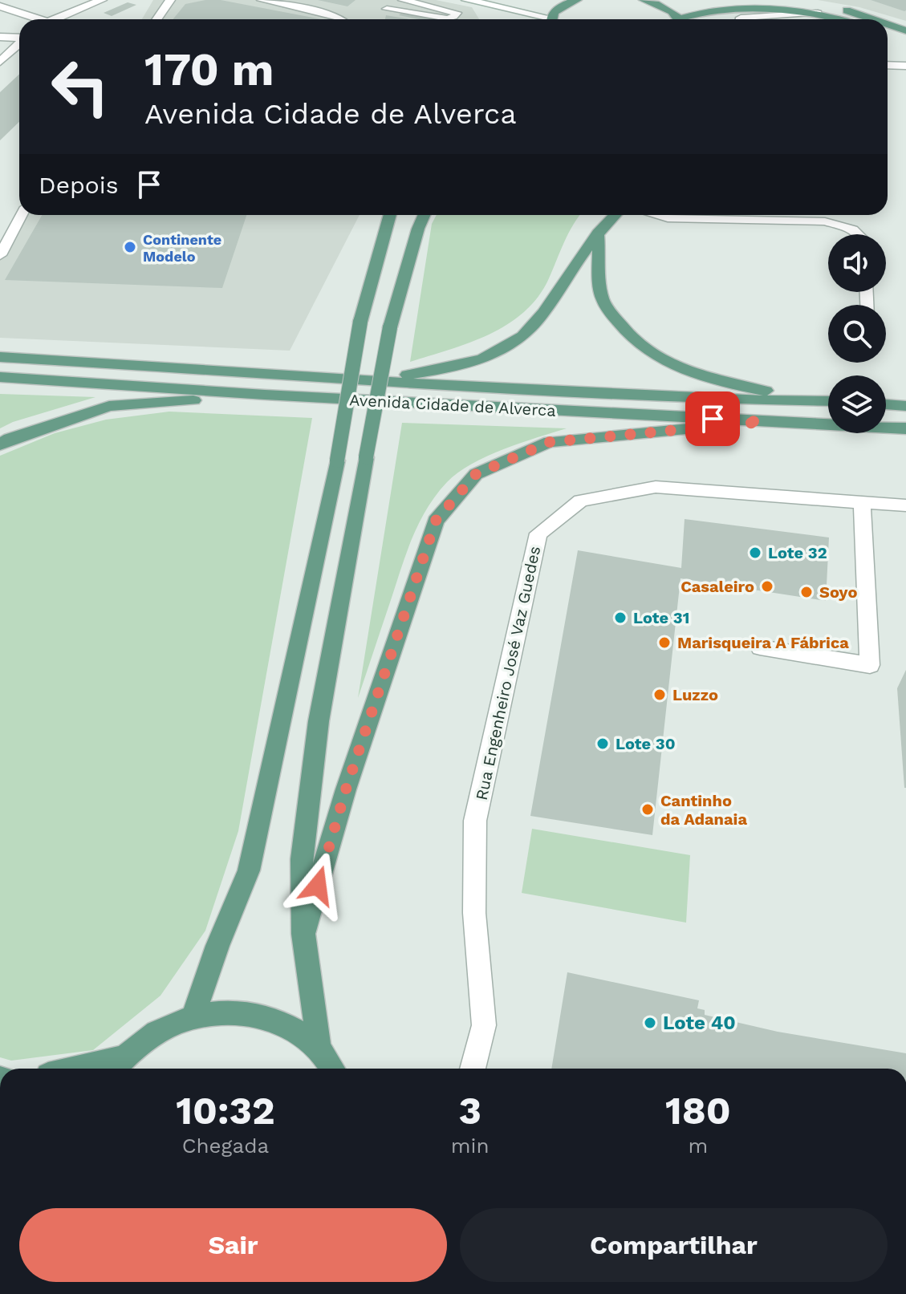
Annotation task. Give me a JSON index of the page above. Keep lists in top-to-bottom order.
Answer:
{
  "streets": {
    "main road": ["Avenida Cidade de Alverca"],
    "street": ["Rua Engenheiro José Vaz Guedes"]
  },
  "places": [
    "Continente Modelo",
    "Lote 32",
    "Casaleiro",
    "Soyo",
    "Lote 31",
    "Marisqueira A Fábrica",
    "Luzzo",
    "Lote 30",
    "Cantinho da Adanaia",
    "Lote 40"
  ],
  "page": {
    "turn": ["170 m", "Avenida Cidade de Alverca"],
    "then": "Depois",
    "eta": [
      "10:32",
      "Chegada",
      "3",
      "min",
      "180",
      "m"
    ],
    "buttons": ["Sair", "Compartilhar"]
  }
}
